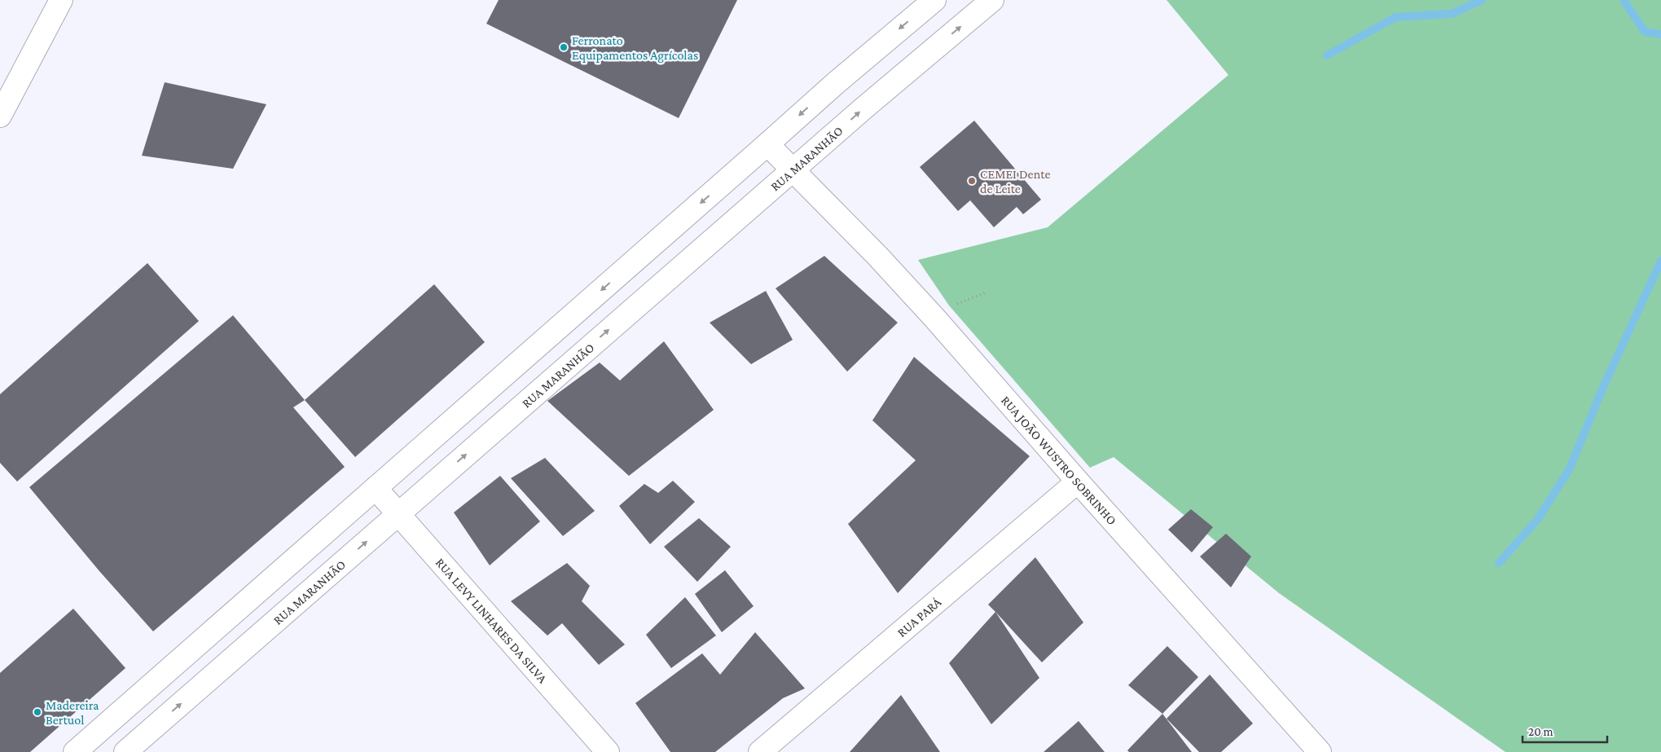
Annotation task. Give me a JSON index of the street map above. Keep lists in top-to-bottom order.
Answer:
{
  "streets": {
    "street": [
      "RUA MARANHÃO",
      "RUA JOÃO WUSTRO SOBRINHO",
      "RUA PARÁ",
      "RUA LEVY LINHARES DA SILVA"
    ]
  },
  "crossings": [
    ["RUA MARANHÃO", "RUA JOÃO WUSTRO SOBRINHO"],
    ["RUA MARANHÃO", "RUA LEVY LINHARES DA SILVA"],
    ["RUA JOÃO WUSTRO SOBRINHO", "RUA PARÁ"]
  ],
  "places": ["Ferronato Equipamentos Agrícolas", "CEMEI Dente de Leite", "Madereira Bertuol"],
  "scale_bar": "20 m"
}
